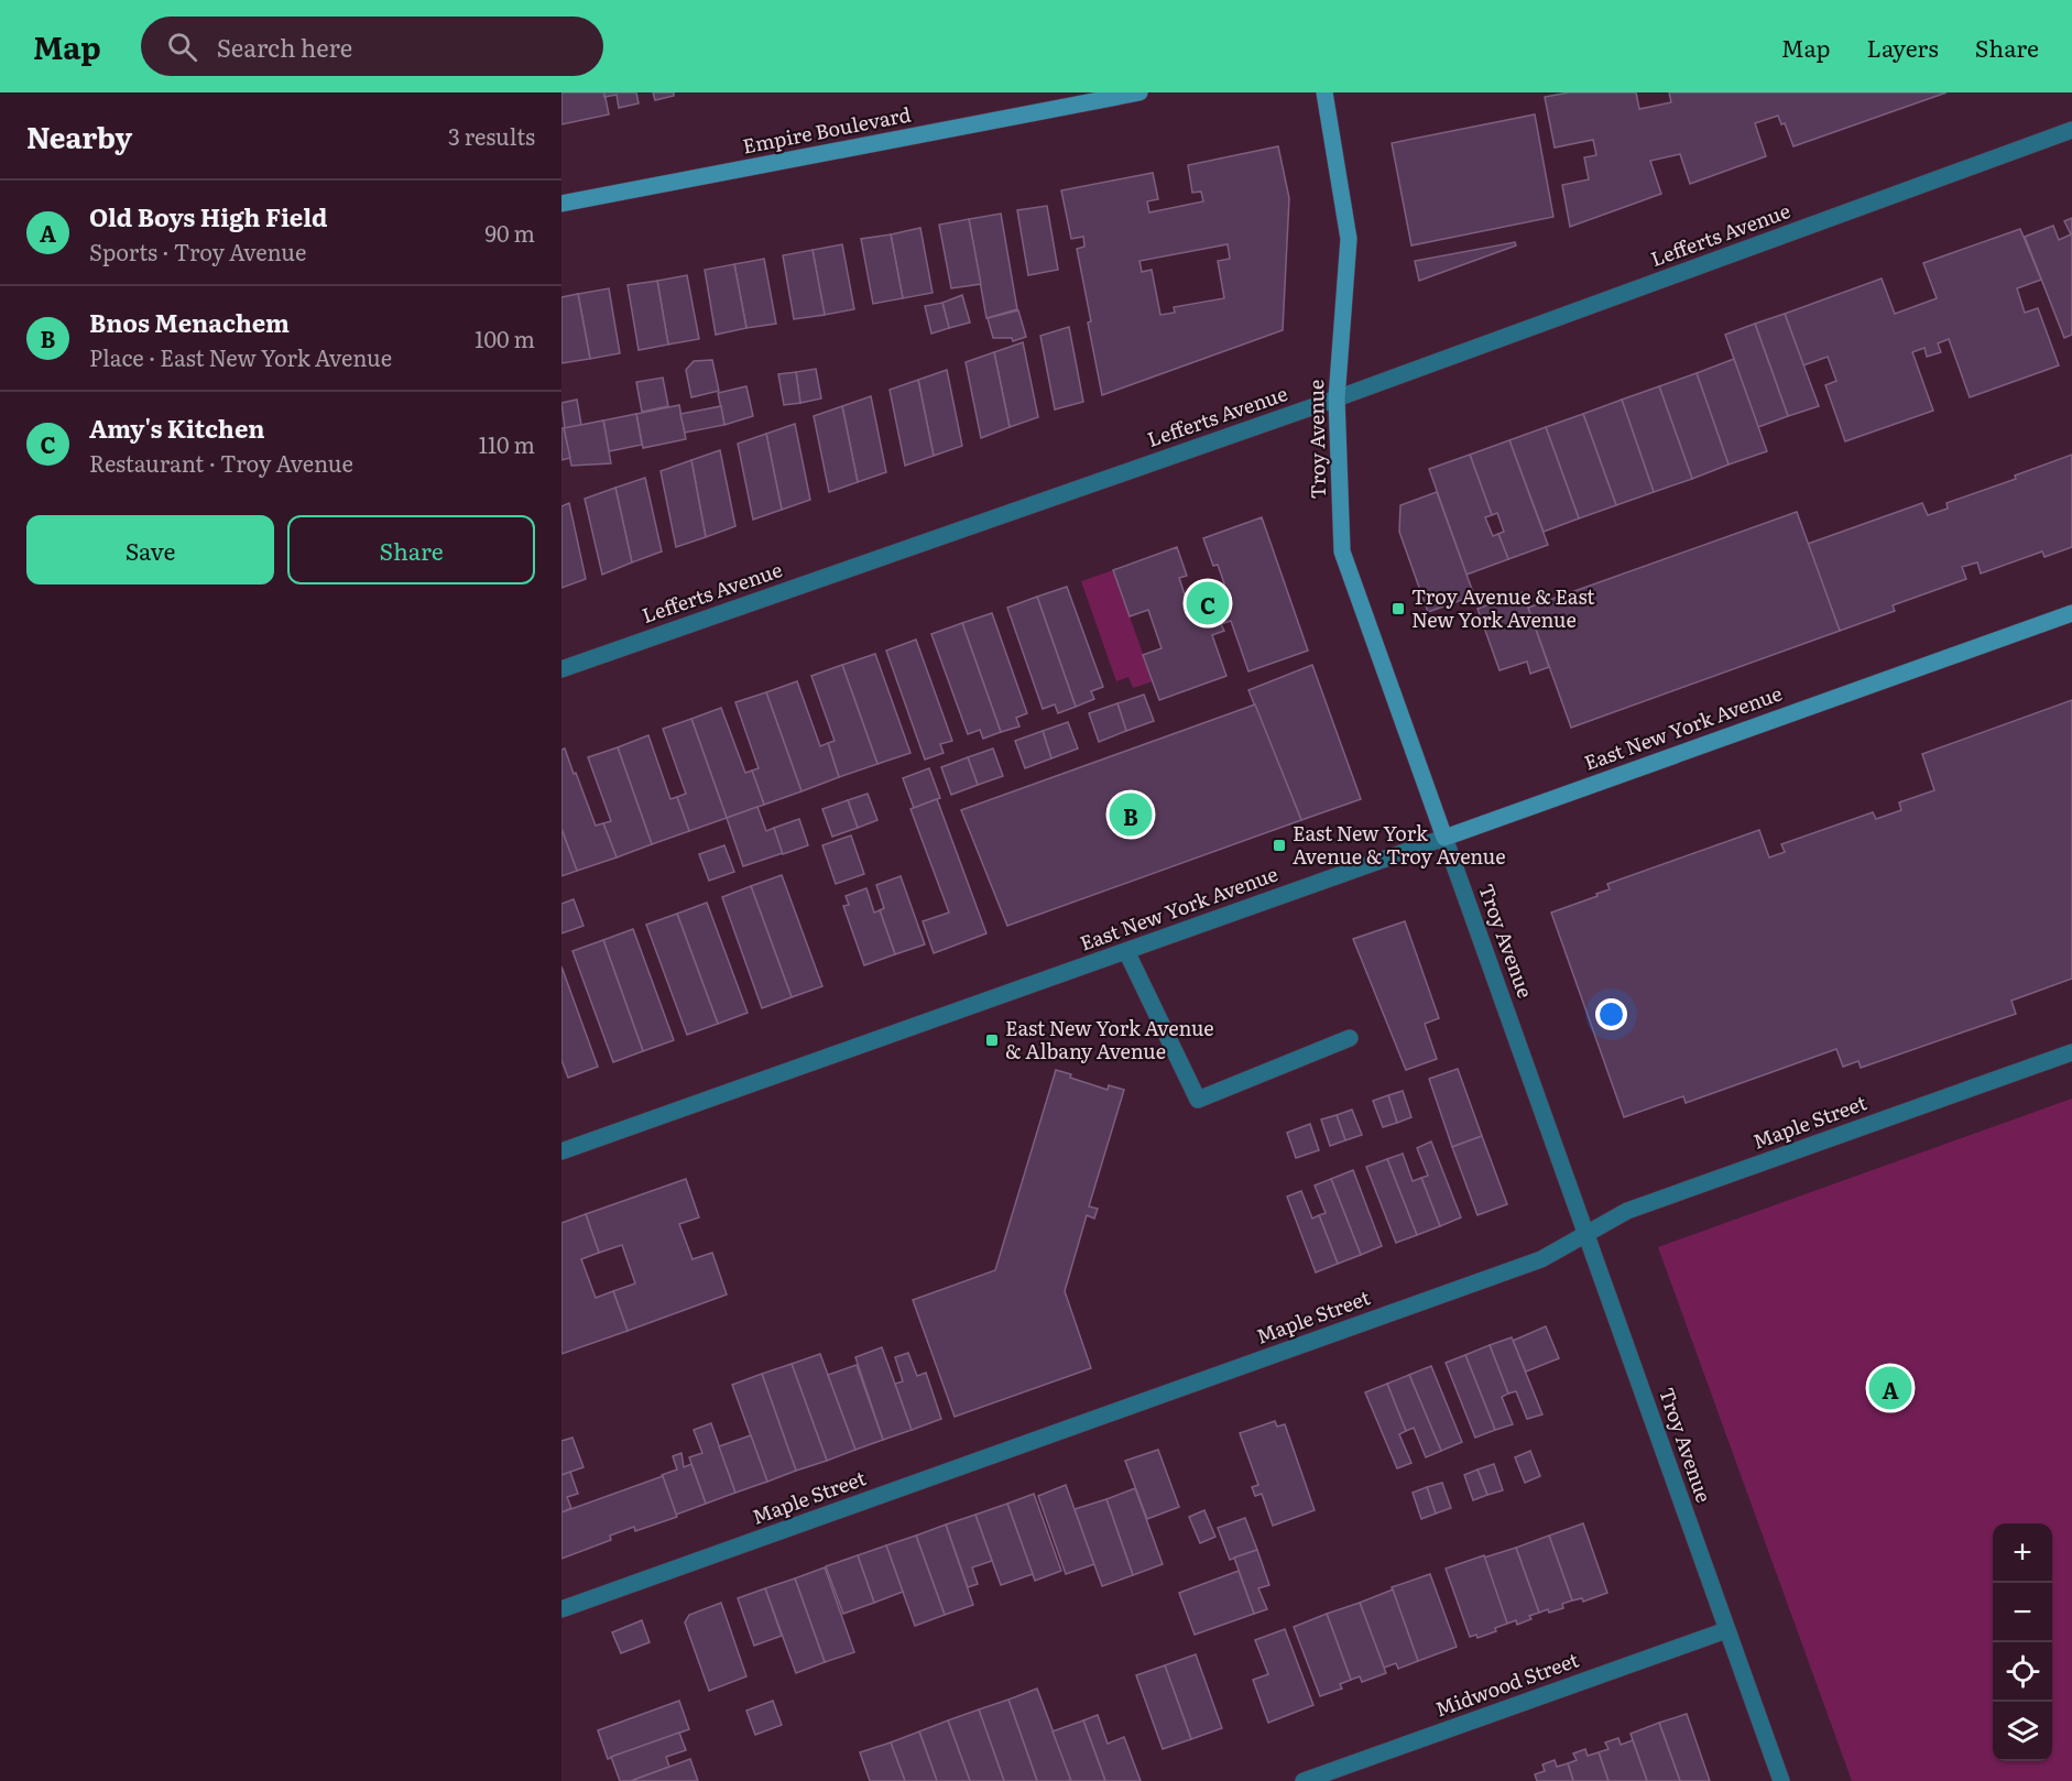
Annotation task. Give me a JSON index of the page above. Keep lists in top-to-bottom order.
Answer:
{
  "streets": {
    "main road": ["Empire Boulevard", "Troy Avenue", "East New York Avenue"],
    "street": ["Lefferts Avenue", "Maple Street", "Midwood Street"]
  },
  "crossings": [
    ["Lefferts Avenue", "Troy Avenue"],
    ["Troy Avenue", "East New York Avenue"],
    ["Troy Avenue", "Maple Street"],
    ["Troy Avenue", "Midwood Street"]
  ],
  "places": {
    "transit": ["Troy Avenue & East New York Avenue", "East New York Avenue & Troy Avenue", "East New York Avenue & Albany Avenue"]
  },
  "page": {
    "header": "Map",
    "search": "Search here",
    "nav": ["Map", "Layers", "Share"],
    "heading": ["Nearby", "3 results"],
    "list": [
      {
        "mark": "A",
        "name": "Old Boys High Field",
        "note": "Sports · Troy Avenue",
        "value": "90 m"
      },
      {
        "mark": "B",
        "name": "Bnos Menachem",
        "note": "Place · East New York Avenue",
        "value": "100 m"
      },
      {
        "mark": "C",
        "name": "Amy's Kitchen",
        "note": "Restaurant · Troy Avenue",
        "value": "110 m"
      }
    ],
    "buttons": ["Save", "Share"],
    "pins": ["C", "B", "A"],
    "map_buttons": ["+", "−"]
  }
}
